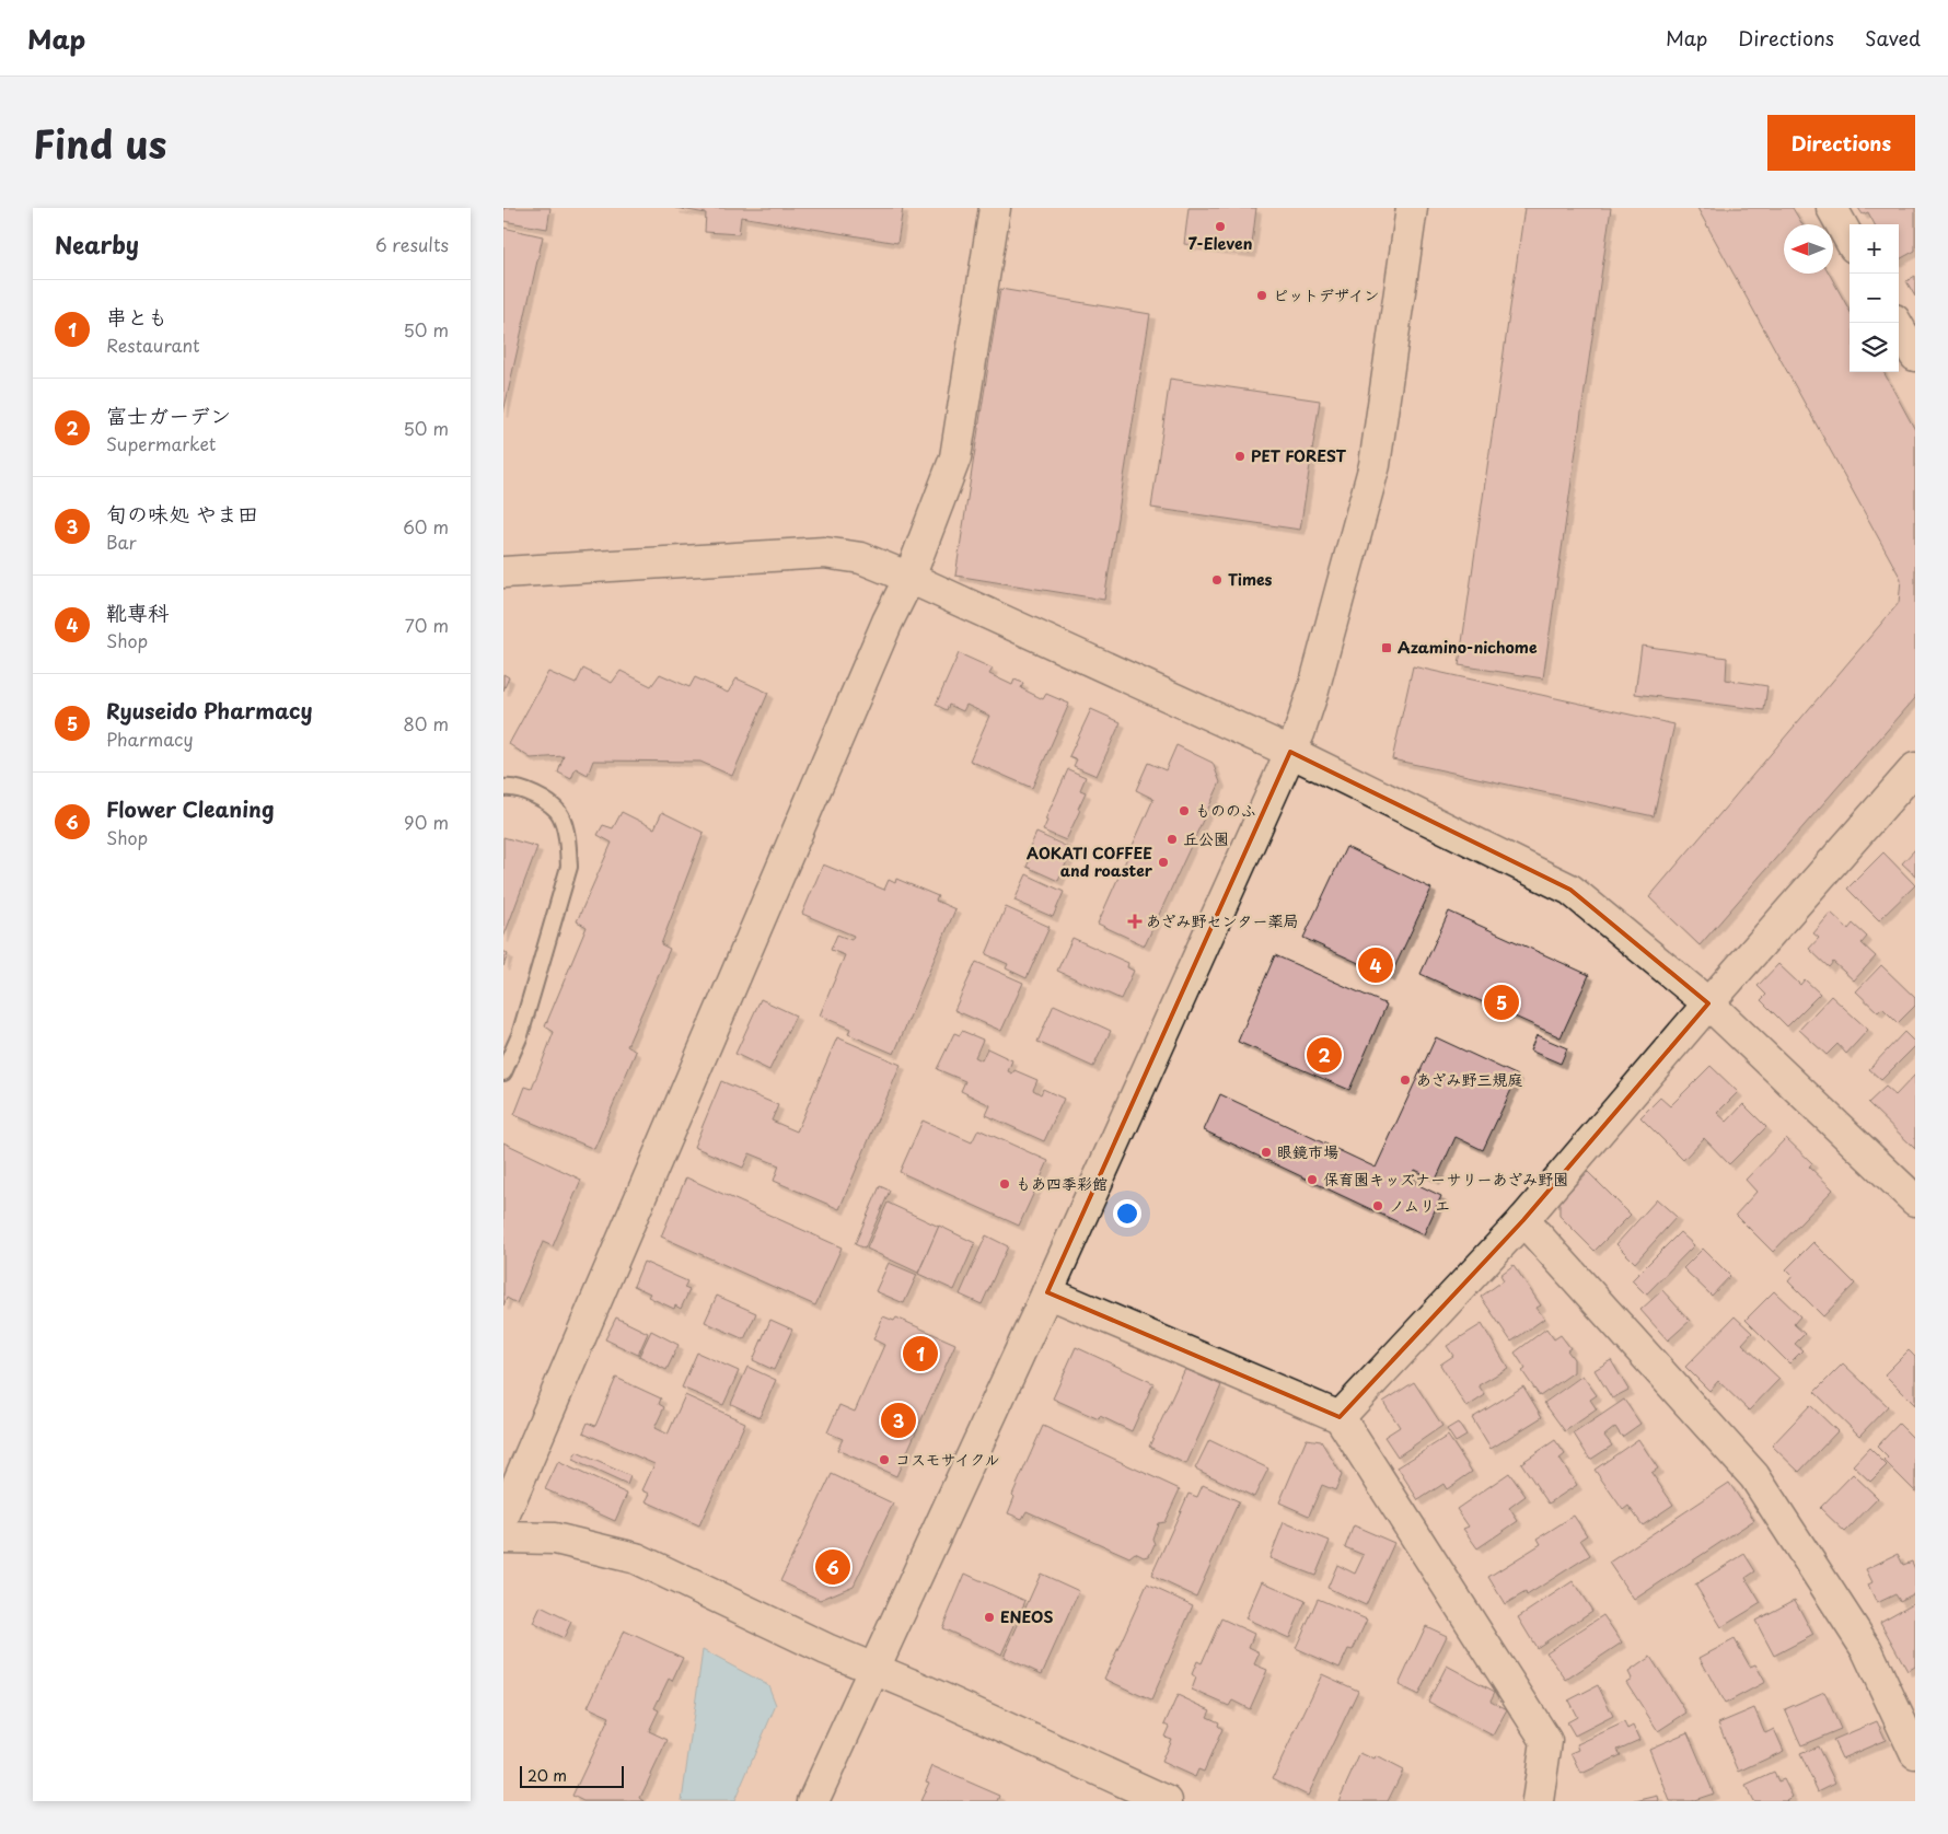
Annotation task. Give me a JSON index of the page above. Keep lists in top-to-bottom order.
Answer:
{
  "places": {
    "other": [
      "7-Eleven",
      "ピットデザイン",
      "PET FOREST",
      "Times",
      "もののふ",
      "丘公園",
      "AOKATI COFFEE and roaster",
      "あざみ野三規庭",
      "眼鏡市場",
      "保育園キッズナーサリーあざみ野園",
      "もあ四季彩館",
      "ノムリエ",
      "コスモサイクル",
      "ENEOS"
    ],
    "transit": ["Azamino-nichome"],
    "health": ["あざみ野センター薬局"]
  },
  "scale_bar": "20 m",
  "north": "left",
  "page": {
    "header": "Map",
    "nav": ["Map", "Directions", "Saved"],
    "title": "Find us",
    "buttons": "Directions",
    "heading": ["Nearby", "6 results"],
    "map_buttons": ["+", "−"],
    "list": [
      {
        "mark": "1",
        "name": "串とも",
        "note": "Restaurant",
        "value": "50 m"
      },
      {
        "mark": "2",
        "name": "富士ガーデン",
        "note": "Supermarket",
        "value": "50 m"
      },
      {
        "mark": "3",
        "name": "旬の味処 やま田",
        "note": "Bar",
        "value": "60 m"
      },
      {
        "mark": "4",
        "name": "靴専科",
        "note": "Shop",
        "value": "70 m"
      },
      {
        "mark": "5",
        "name": "Ryuseido Pharmacy",
        "note": "Pharmacy",
        "value": "80 m"
      },
      {
        "mark": "6",
        "name": "Flower Cleaning",
        "note": "Shop",
        "value": "90 m"
      }
    ],
    "pins": [
      "4",
      "5",
      "2",
      "1",
      "3",
      "6"
    ],
    "scale": "20 m"
  }
}
